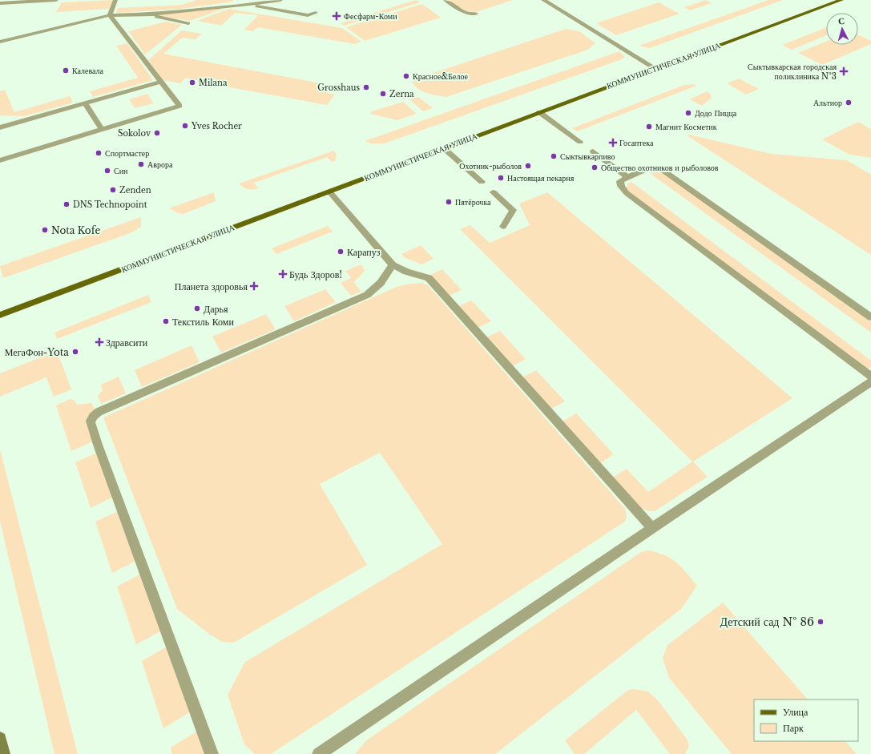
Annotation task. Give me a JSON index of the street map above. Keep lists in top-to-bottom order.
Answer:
{
  "streets": {
    "main road": ["КОММУНИСТИЧЕСКАЯ УЛИЦА"]
  },
  "places": {
    "health": [
      "Фесфарм-Коми",
      "Сыктывкарская городская поликлиника №3",
      "Госаптека",
      "Будь Здоров!",
      "Планета здоровья",
      "Здравсити"
    ],
    "other": [
      "Калевала",
      "Красное&Белое",
      "Milana",
      "Grosshaus",
      "Zerna",
      "Альтиор",
      "Додо Пицца",
      "Yves Rocher",
      "Магнит Косметик",
      "Sokolov",
      "Спортмастер",
      "Сыктывкарпиво",
      "Аврора",
      "Охотник-рыболов",
      "Общество охотников и рыболовов",
      "Син",
      "Настоящая пекарня",
      "Zenden",
      "Пятёрочка",
      "DNS Technopoint",
      "Nota Kofe",
      "Карапуз",
      "Дарья",
      "Текстиль Коми",
      "МегаФон-Yota",
      "Детский сад № 86"
    ]
  },
  "legend": ["Улица", "Парк"],
  "north": "top"
}
